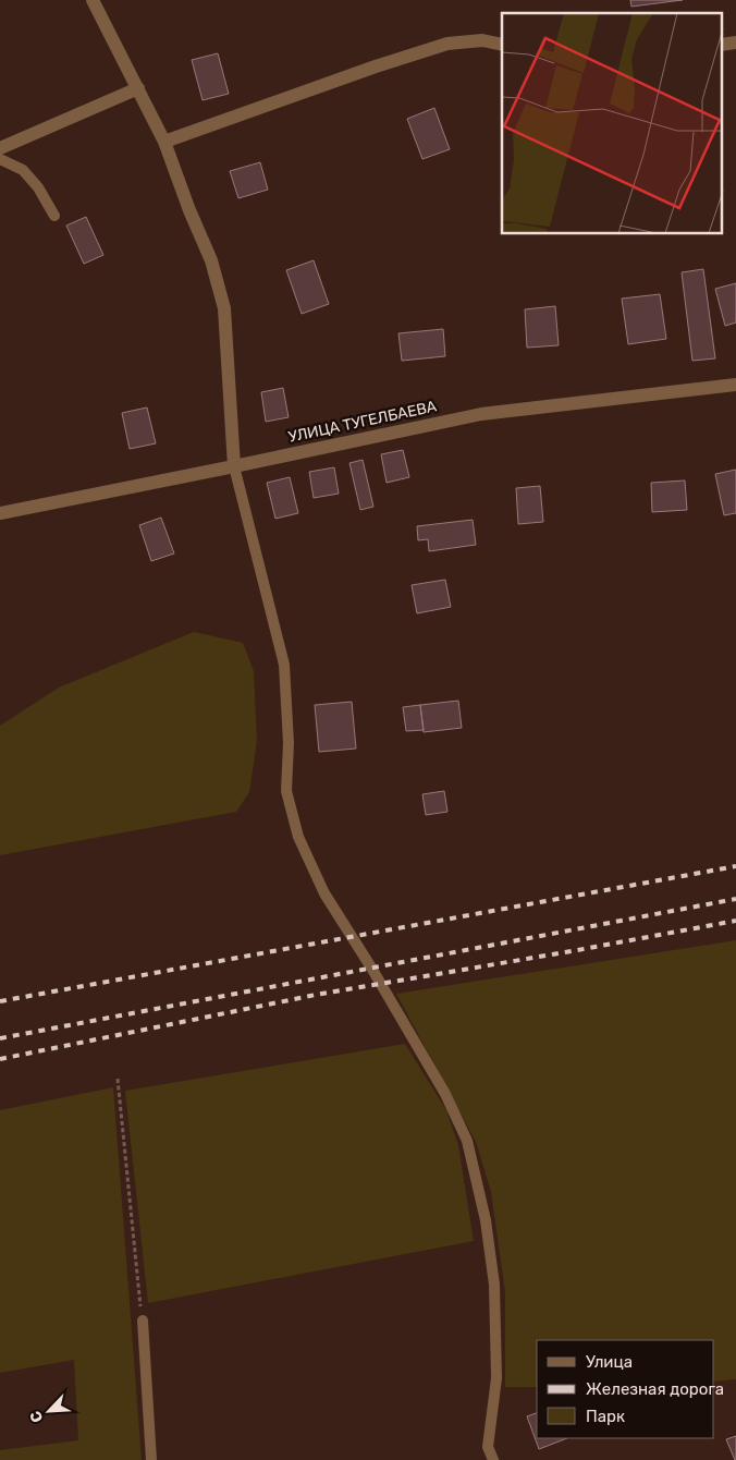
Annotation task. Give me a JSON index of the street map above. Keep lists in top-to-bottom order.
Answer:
{
  "streets": {
    "street": ["УЛИЦА ТУГЕЛБАЕВА"]
  },
  "legend": ["Улица", "Железная дорога", "Парк"],
  "north": "bottom left"
}
